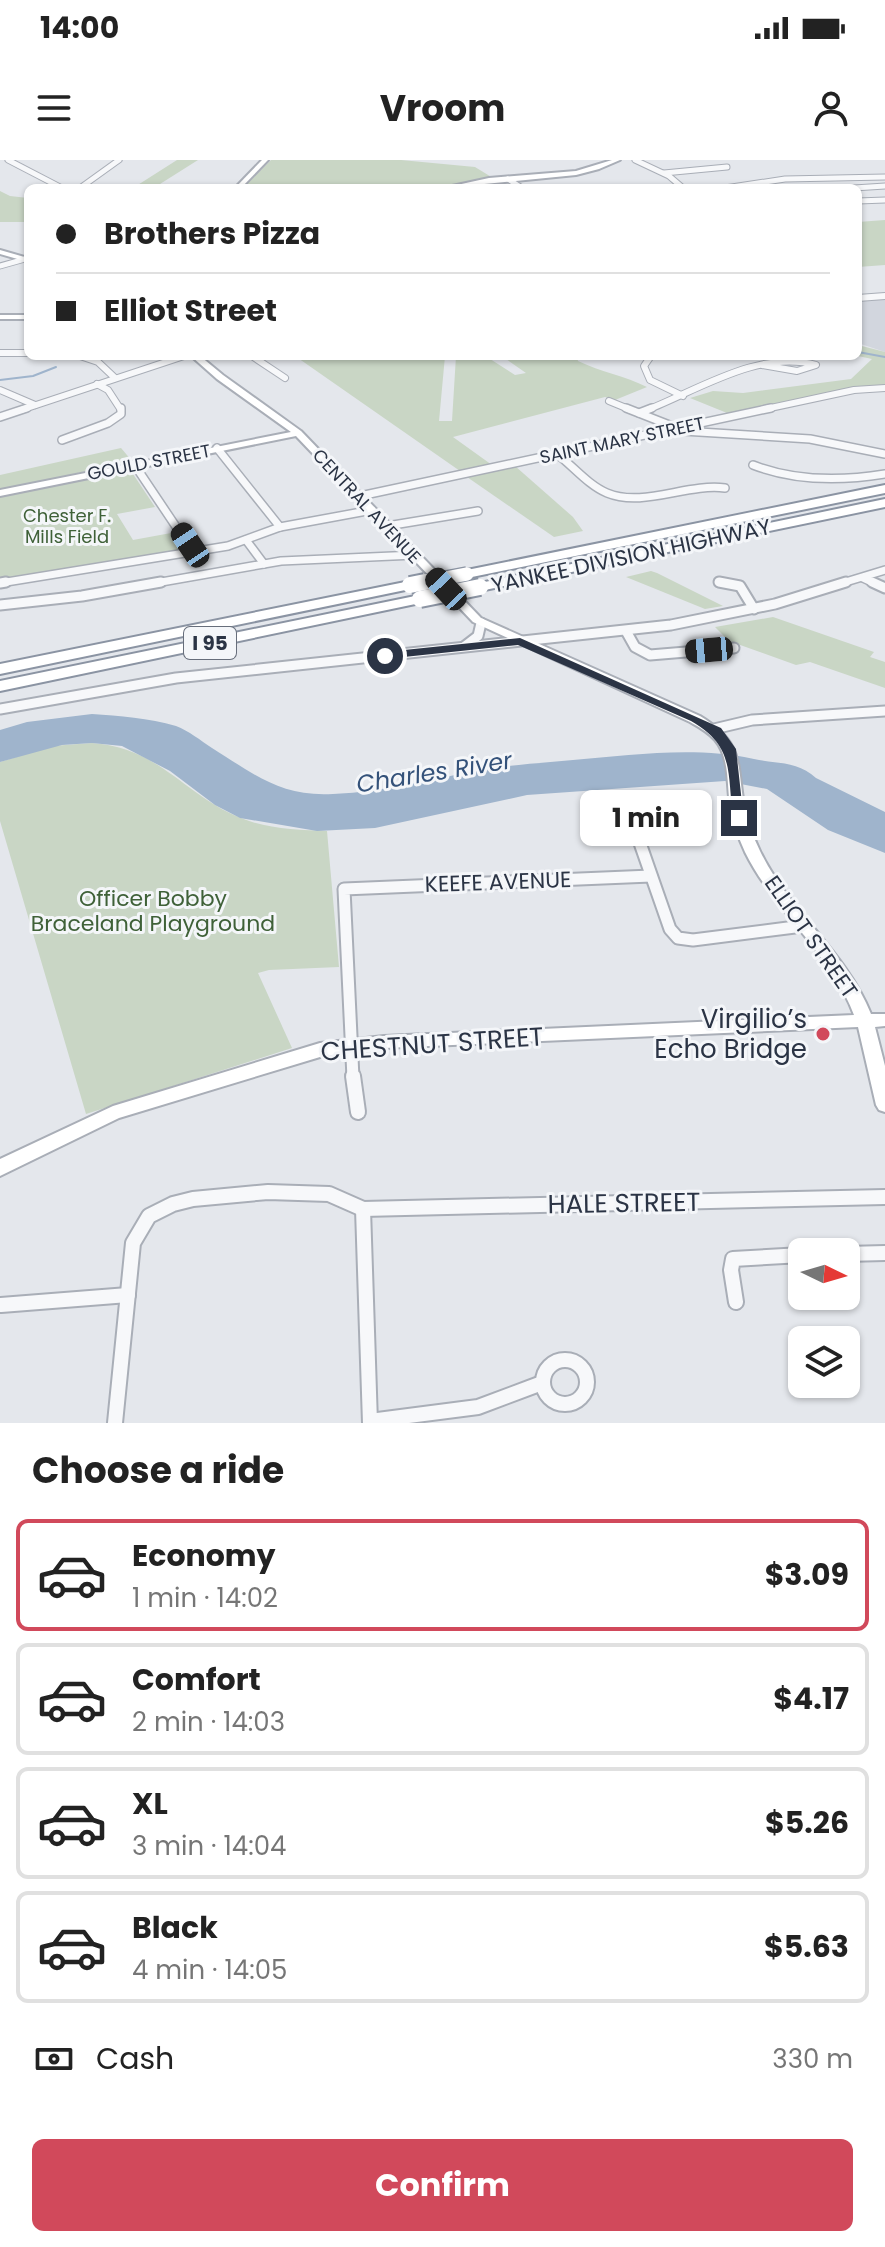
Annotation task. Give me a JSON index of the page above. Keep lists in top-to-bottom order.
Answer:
{
  "streets": {
    "highway": ["YANKEE DIVISION HIGHWAY", "I 95"],
    "main road": [
      "GOULD STREET",
      "CENTRAL AVENUE",
      "ELLIOT STREET",
      "CHESTNUT STREET"
    ],
    "street": ["SAINT MARY STREET", "KEEFE AVENUE", "HALE STREET"]
  },
  "crossings": [
    ["SAINT MARY STREET", "CENTRAL AVENUE"],
    ["GOULD STREET", "CENTRAL AVENUE"],
    ["CENTRAL AVENUE", "ELLIOT STREET"],
    ["KEEFE AVENUE", "CHESTNUT STREET"],
    ["ELLIOT STREET", "CHESTNUT STREET"]
  ],
  "water": ["Charles River"],
  "parks": ["Chester F. Mills Field", "Officer Bobby Braceland Playground"],
  "places": ["Virgilio’s Echo Bridge"],
  "north": "right",
  "page": {
    "status": "14:00",
    "header": "Vroom",
    "banner": ["Brothers Pizza", "Elliot Street"],
    "bubble": "1 min",
    "heading": "Choose a ride",
    "list": [
      {
        "name": "Economy",
        "note": "1 min · 14:02",
        "value": "$3.09"
      },
      {
        "name": "Comfort",
        "note": "2 min · 14:03",
        "value": "$4.17"
      },
      {
        "name": "XL",
        "note": "3 min · 14:04",
        "value": "$5.26"
      },
      {
        "name": "Black",
        "note": "4 min · 14:05",
        "value": "$5.63"
      }
    ],
    "pay": ["Cash", "330 m"],
    "buttons": "Confirm"
  }
}
